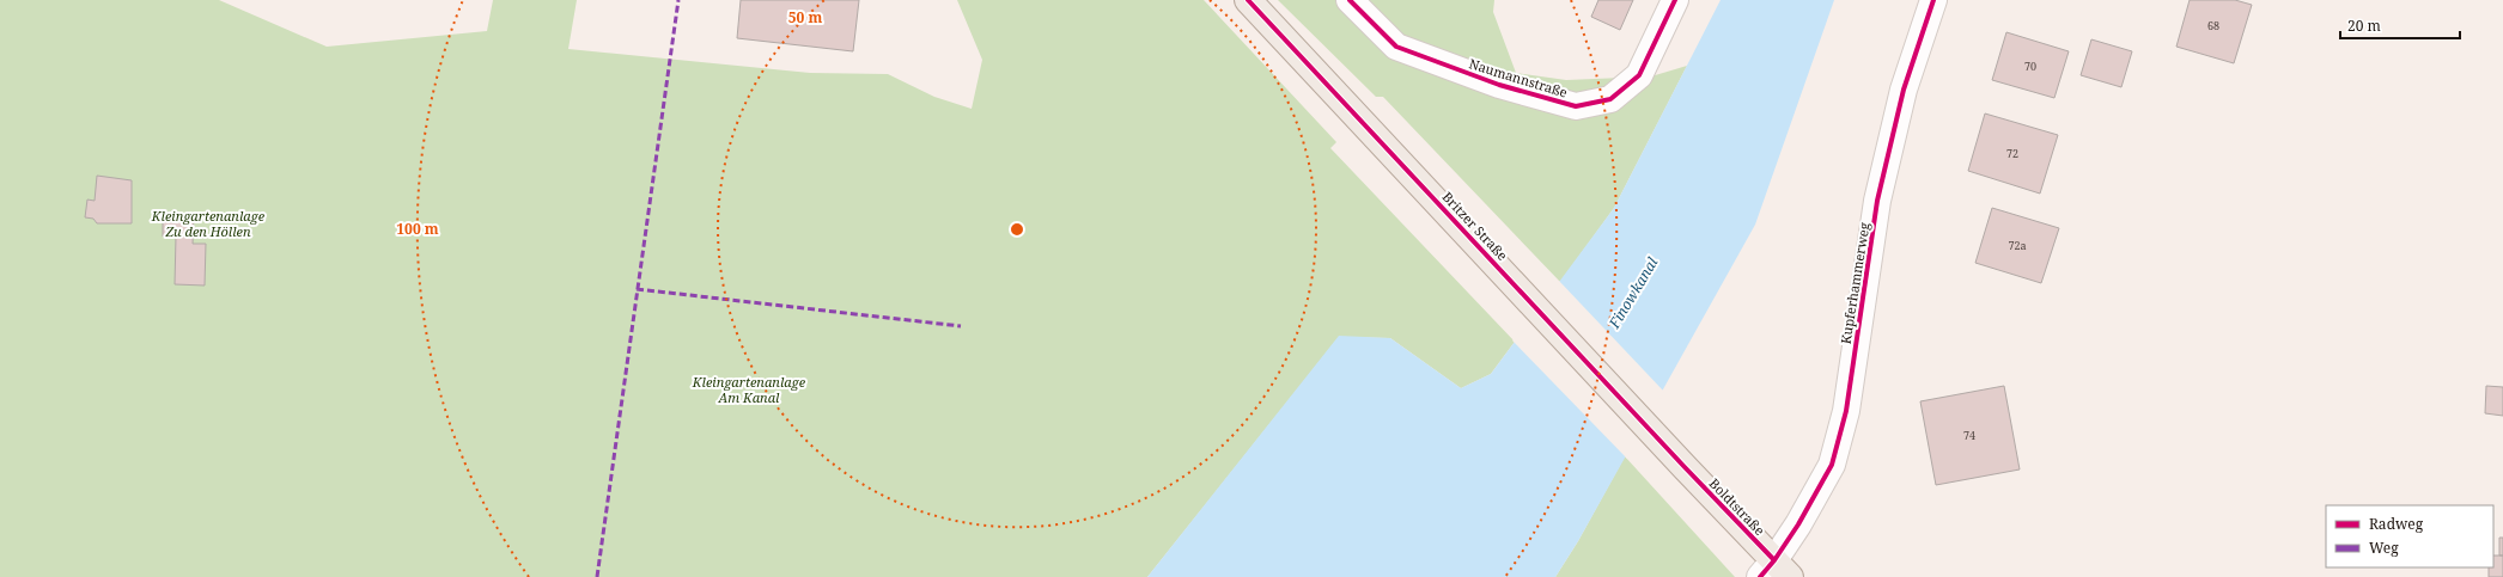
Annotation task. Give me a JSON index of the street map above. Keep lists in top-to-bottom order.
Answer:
{
  "streets": {
    "main road": ["Britzer Straße", "Boldtstraße"],
    "street": ["Naumannstraße", "Kupferhammerweg"]
  },
  "crossings": [
    ["Britzer Straße", "Boldtstraße"],
    ["Kupferhammerweg", "Boldtstraße"]
  ],
  "water": ["Finowkanal"],
  "parks": ["Kleingartenanlage Zu den Höllen", "Kleingartenanlage Am Kanal"],
  "house_numbers": [
    "68",
    "70",
    "72",
    "72a",
    "74"
  ],
  "legend": ["Radweg", "Weg"],
  "scale_bar": "20 m",
  "rings": ["50 m", "100 m"]
}
